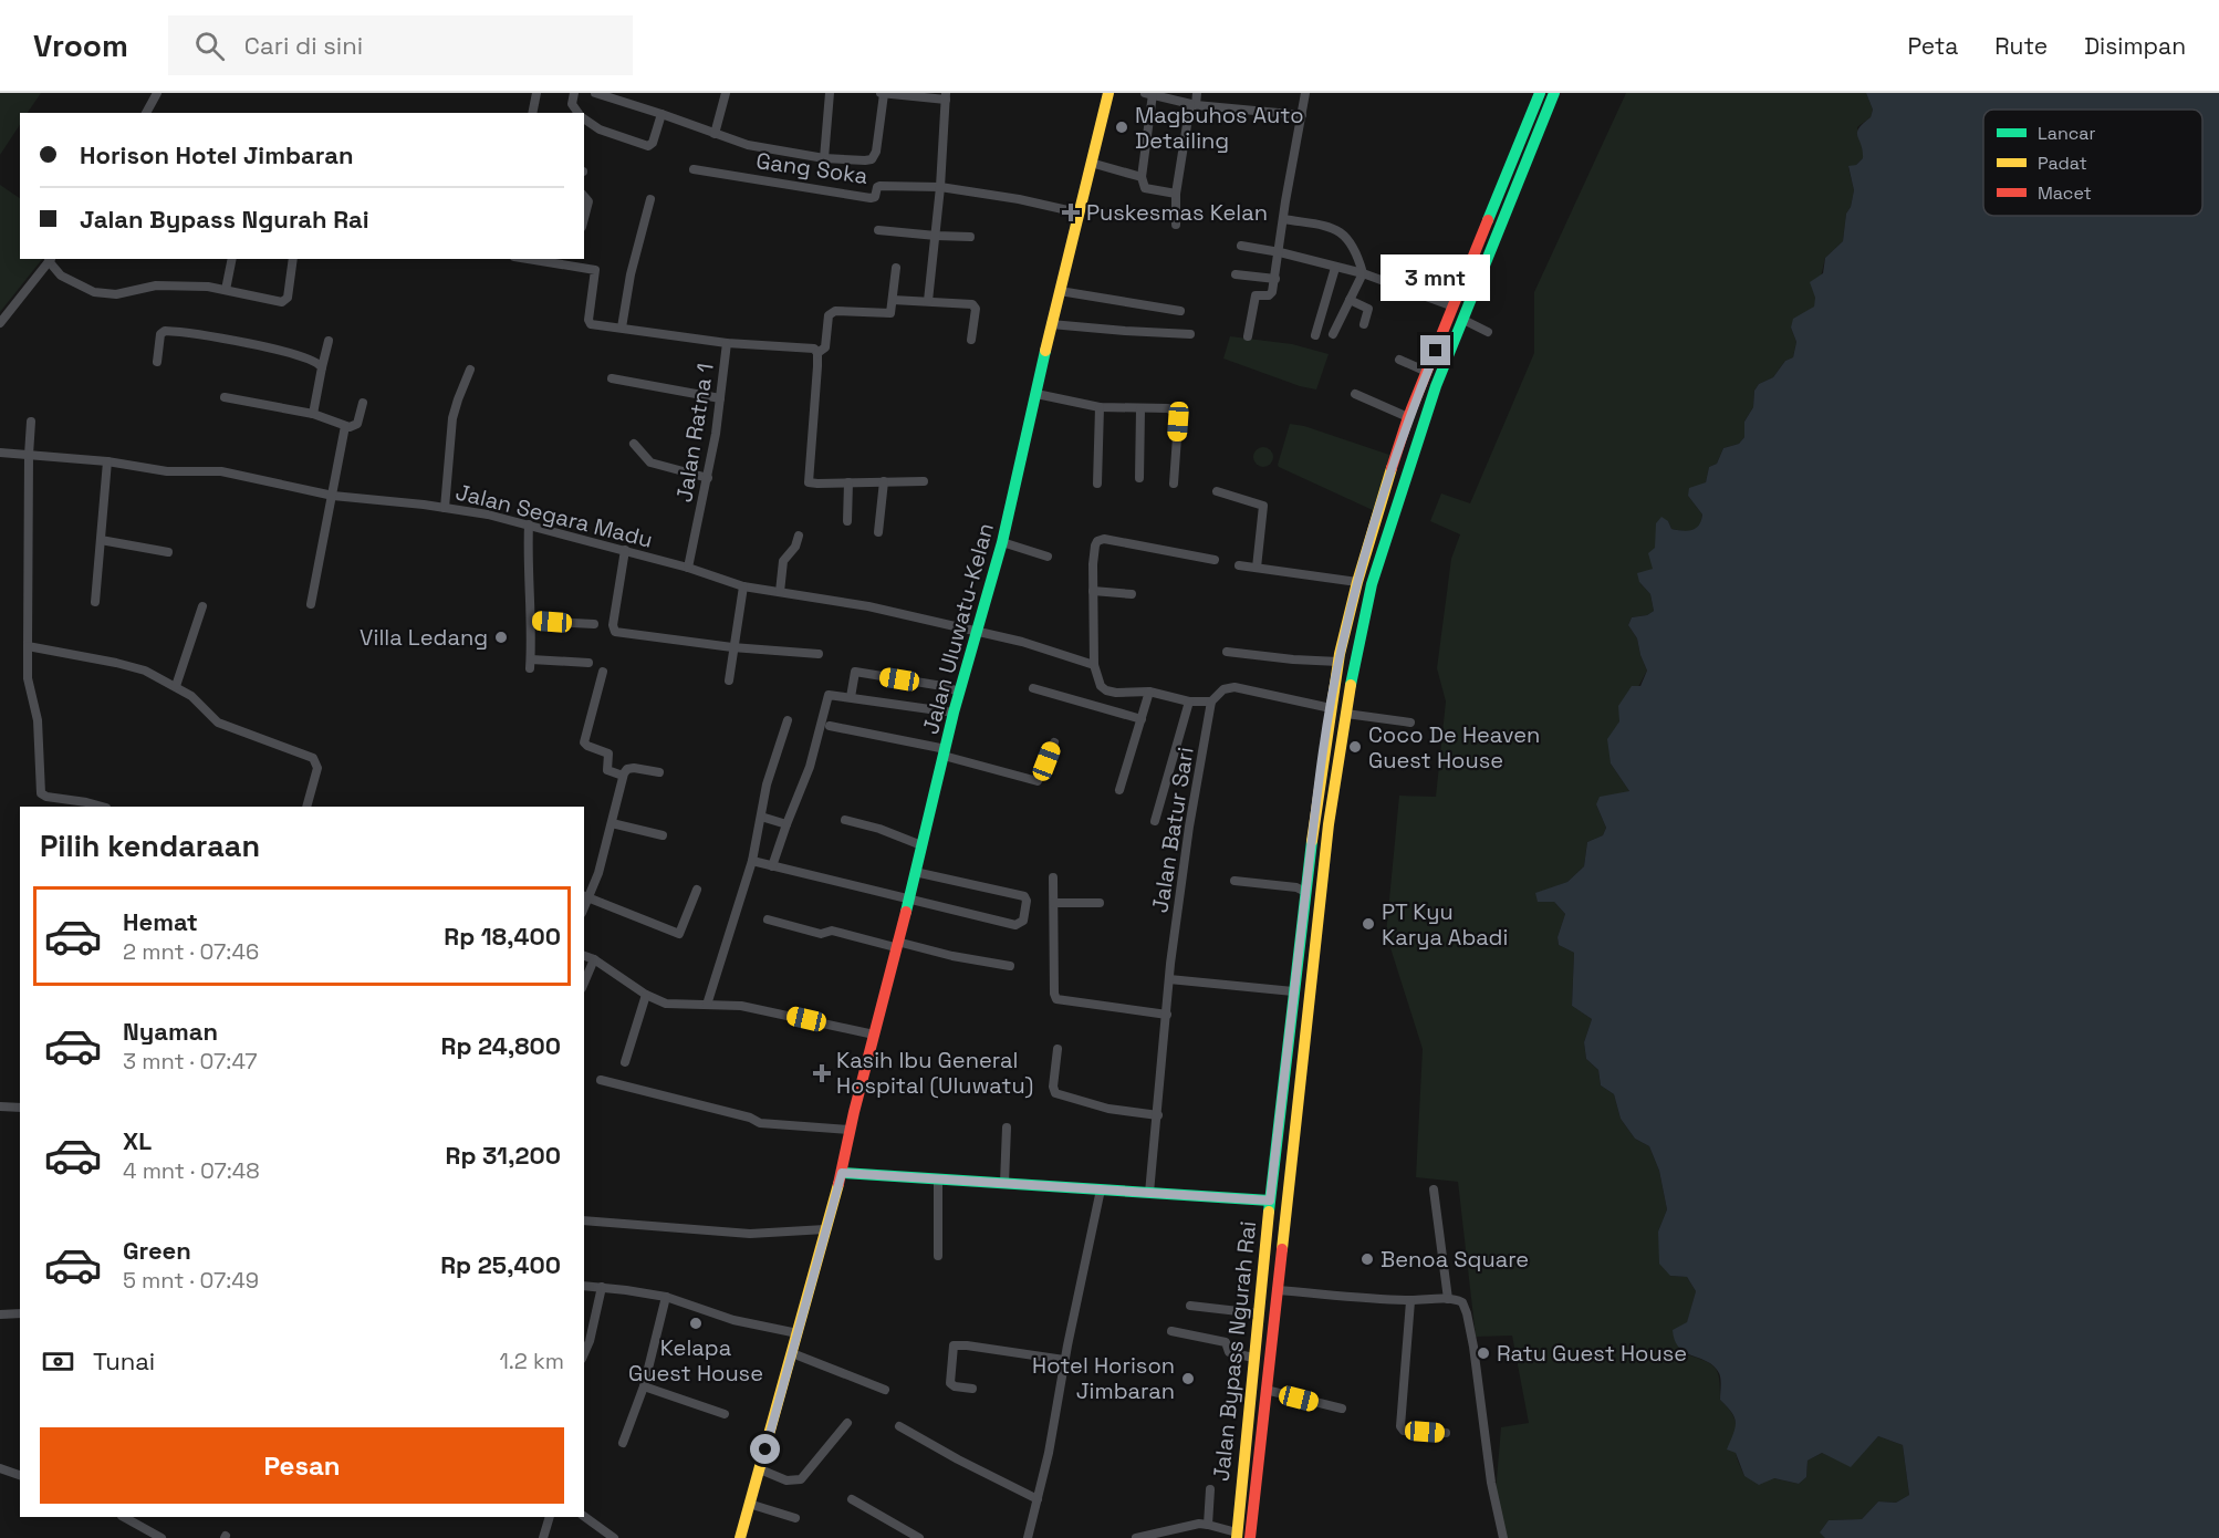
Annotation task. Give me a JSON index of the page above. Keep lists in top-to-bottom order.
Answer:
{
  "streets": {
    "main road": ["Jalan Uluwatu-Kelan", "Jalan Bypass Ngurah Rai"],
    "street": [
      "Gang Soka",
      "Jalan Ratna 1",
      "Jalan Segara Madu",
      "Jalan Batur Sari"
    ]
  },
  "crossings": [
    ["Gang Soka", "Jalan Uluwatu-Kelan"],
    ["Jalan Ratna 1", "Jalan Segara Madu"],
    ["Jalan Segara Madu", "Jalan Uluwatu-Kelan"]
  ],
  "places": {
    "other": [
      "Magbuhos Auto Detailing",
      "Villa Ledang",
      "Coco De Heaven Guest House",
      "PT Kyu Karya Abadi",
      "Benoa Square",
      "Kelapa Guest House",
      "Ratu Guest House",
      "Hotel Horison Jimbaran"
    ],
    "health": ["Puskesmas Kelan", "Kasih Ibu General Hospital (Uluwatu)"]
  },
  "legend": ["Lancar", "Padat", "Macet"],
  "page": {
    "header": "Vroom",
    "search": "Cari di sini",
    "nav": ["Peta", "Rute", "Disimpan"],
    "banner": ["Horison Hotel Jimbaran", "Jalan Bypass Ngurah Rai"],
    "bubble": "3 mnt",
    "heading": "Pilih kendaraan",
    "list": [
      {
        "name": "Hemat",
        "note": "2 mnt · 07:46",
        "value": "Rp 18,400"
      },
      {
        "name": "Nyaman",
        "note": "3 mnt · 07:47",
        "value": "Rp 24,800"
      },
      {
        "name": "XL",
        "note": "4 mnt · 07:48",
        "value": "Rp 31,200"
      },
      {
        "name": "Green",
        "note": "5 mnt · 07:49",
        "value": "Rp 25,400"
      }
    ],
    "pay": ["Tunai", "1.2 km"],
    "buttons": "Pesan"
  }
}
